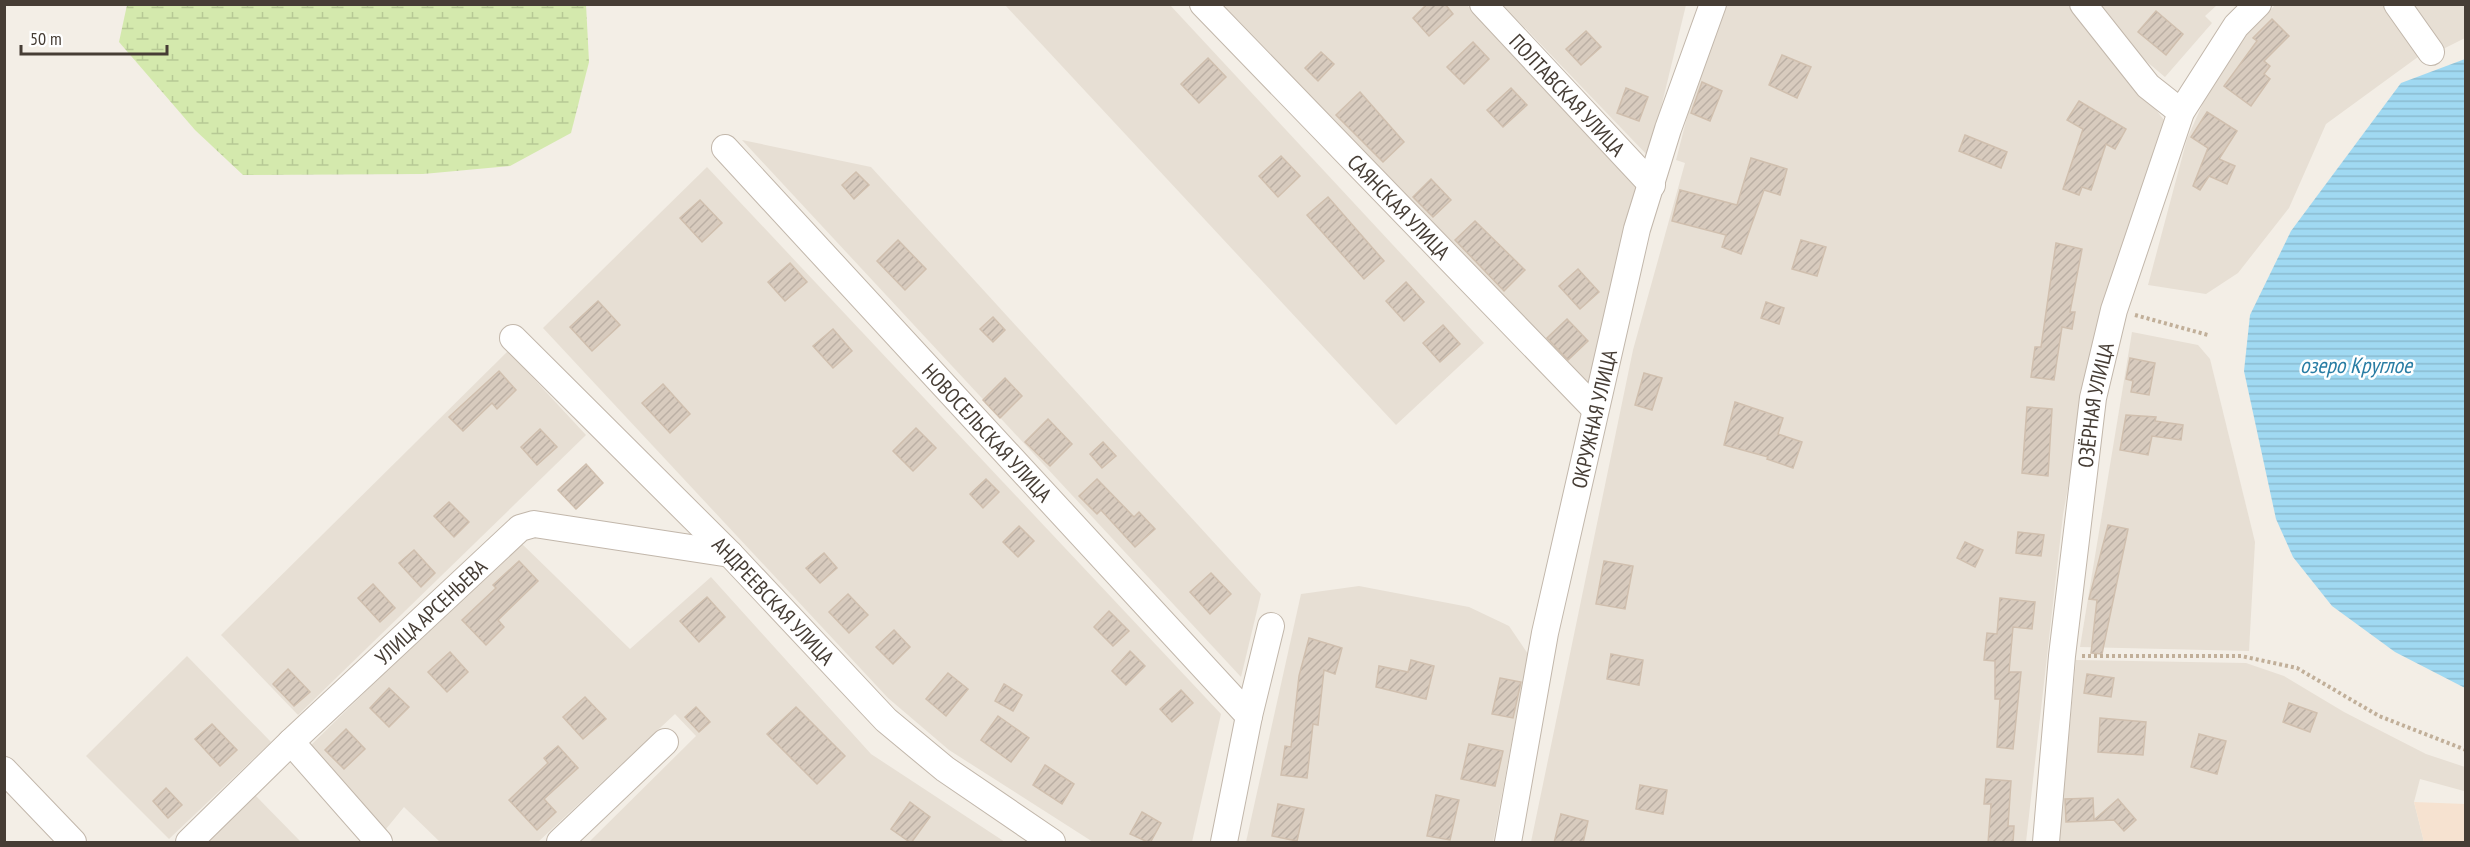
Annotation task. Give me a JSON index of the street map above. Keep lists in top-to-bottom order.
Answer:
{
  "streets": {
    "street": [
      "ПОЛТАВСКАЯ УЛИЦА",
      "САЯНСКАЯ УЛИЦА",
      "ОЗЁРНАЯ УЛИЦА",
      "ОКРУЖНАЯ УЛИЦА",
      "НОВОСЕЛЬСКАЯ УЛИЦА",
      "АНДРЕЕВСКАЯ УЛИЦА",
      "УЛИЦА АРСЕНЬЕВА"
    ]
  },
  "crossings": [
    ["ПОЛТАВСКАЯ УЛИЦА", "ОКРУЖНАЯ УЛИЦА"],
    ["САЯНСКАЯ УЛИЦА", "ОКРУЖНАЯ УЛИЦА"],
    ["АНДРЕЕВСКАЯ УЛИЦА", "УЛИЦА АРСЕНЬЕВА"]
  ],
  "water": ["озеро Круглое"],
  "scale_bar": "50 m"
}
